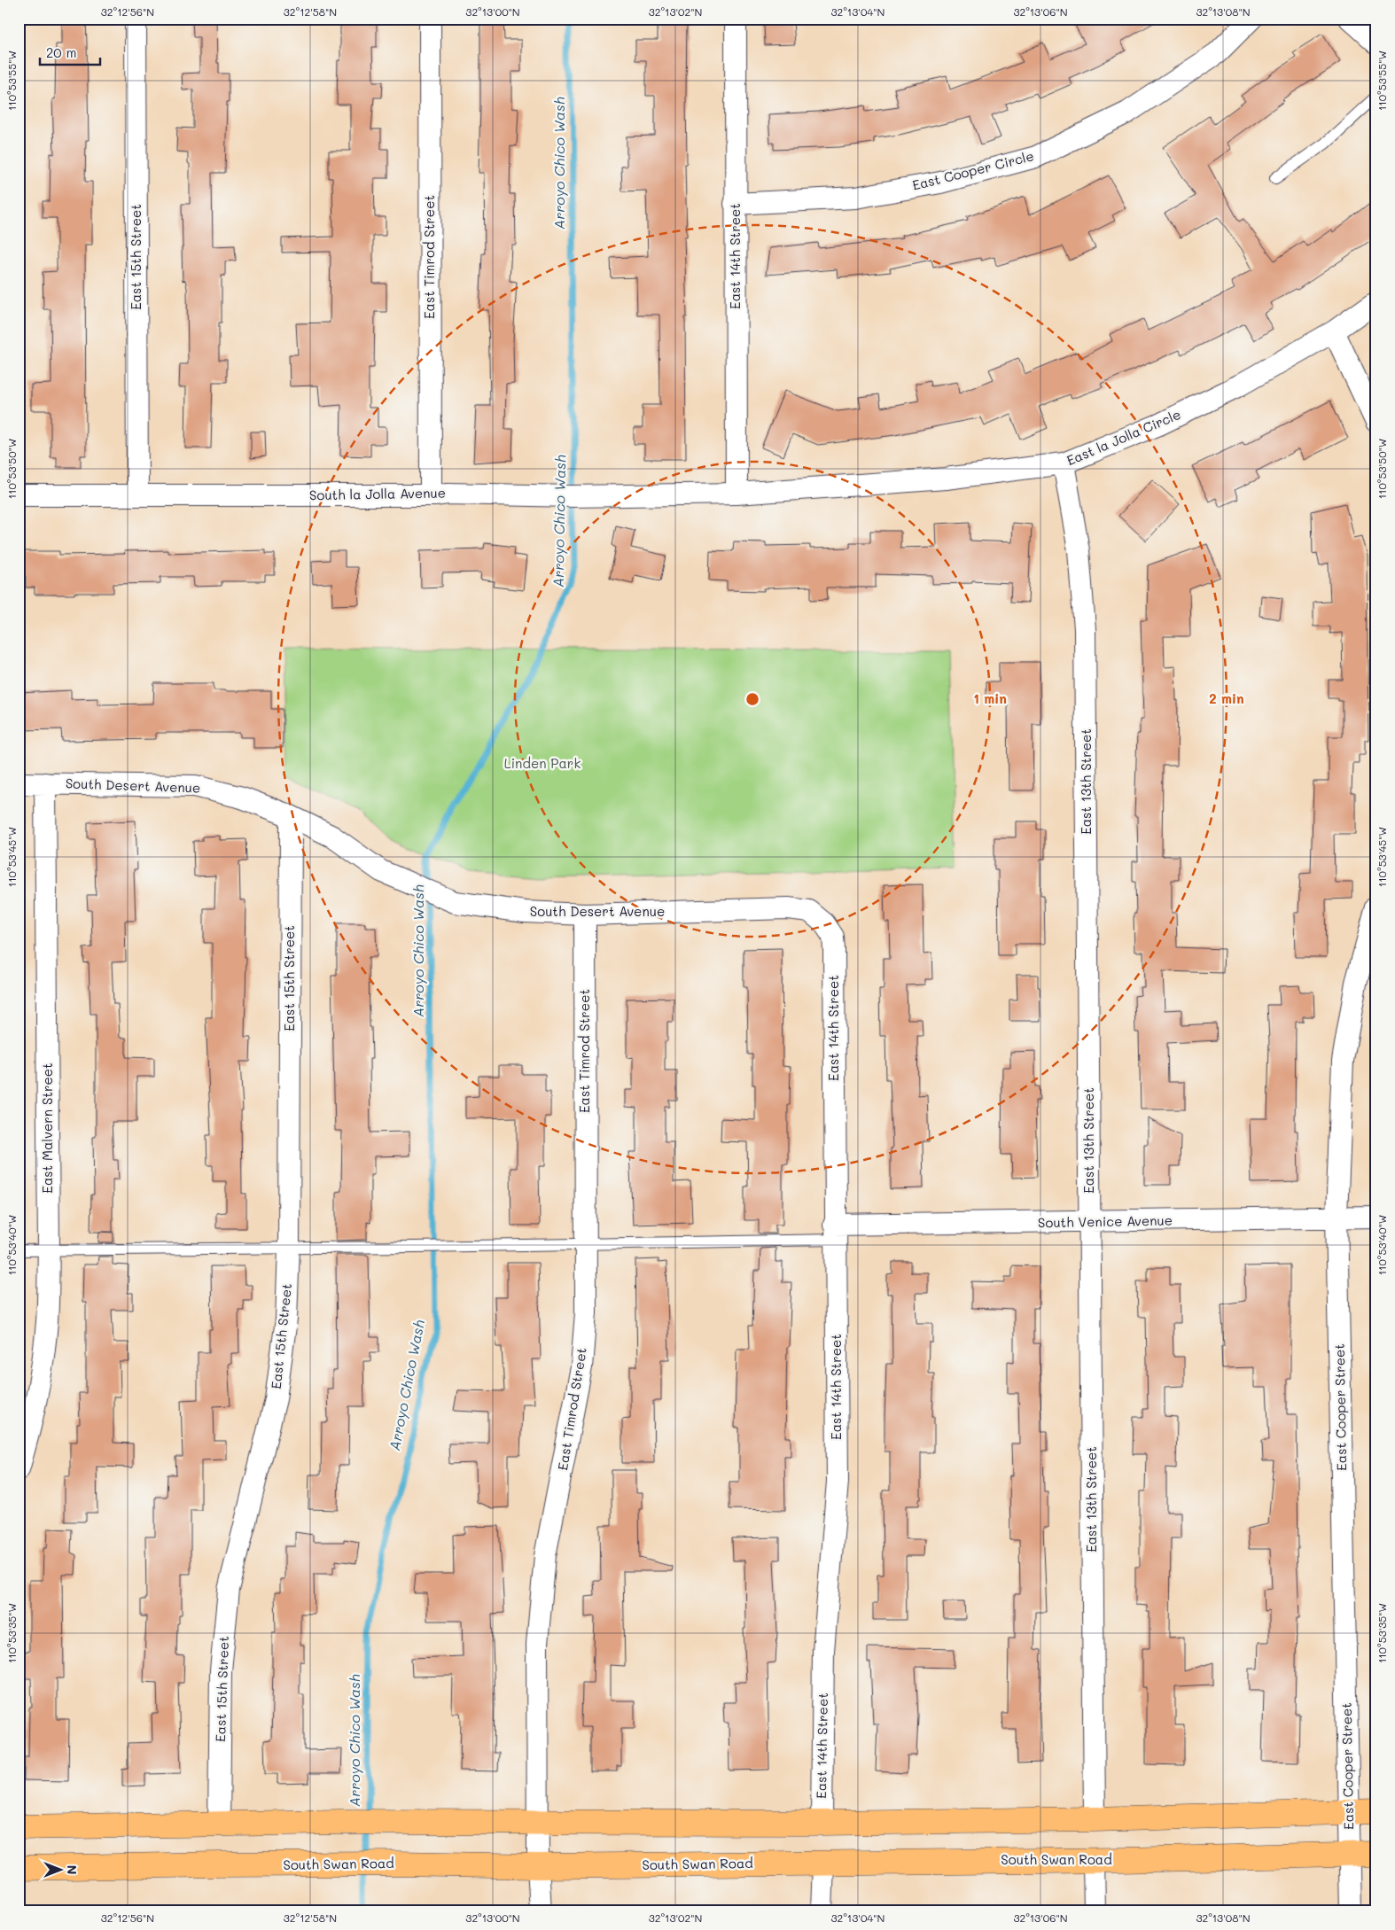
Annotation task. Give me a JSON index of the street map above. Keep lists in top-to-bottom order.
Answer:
{
  "streets": {
    "main road": ["South Swan Road"],
    "street": [
      "East Cooper Circle",
      "East 14th Street",
      "East 15th Street",
      "East Timrod Street",
      "East la Jolla Circle",
      "South la Jolla Avenue",
      "East 13th Street",
      "South Desert Avenue",
      "East Malvern Street",
      "South Venice Avenue",
      "East Cooper Street"
    ]
  },
  "crossings": [
    ["East Cooper Circle", "East 14th Street"],
    ["East 14th Street", "East la Jolla Circle"],
    ["East 14th Street", "South la Jolla Avenue"],
    ["East 14th Street", "South Desert Avenue"],
    ["East 14th Street", "South Venice Avenue"],
    ["East 15th Street", "South la Jolla Avenue"],
    ["East 15th Street", "South Desert Avenue"],
    ["East Timrod Street", "South la Jolla Avenue"],
    ["East Timrod Street", "South Desert Avenue"],
    ["East Timrod Street", "South Swan Road"],
    ["East la Jolla Circle", "South la Jolla Avenue"],
    ["East la Jolla Circle", "East 13th Street"],
    ["East 13th Street", "South Venice Avenue"],
    ["South Desert Avenue", "East Malvern Street"],
    ["South Venice Avenue", "East Cooper Street"],
    ["East Cooper Street", "South Swan Road"]
  ],
  "water": ["Arroyo Chico Wash"],
  "parks": ["Linden Park"],
  "scale_bar": "20 m",
  "north": "right",
  "coordinates": [
    "32°12'56\"N",
    "32°12'58\"N",
    "32°13'00\"N",
    "32°13'02\"N",
    "32°13'04\"N",
    "32°13'06\"N",
    "32°13'08\"N",
    "110°53'55\"W",
    "110°53'50\"W",
    "110°53'45\"W",
    "110°53'40\"W",
    "110°53'35\"W"
  ],
  "rings": ["1 min", "2 min"]
}
